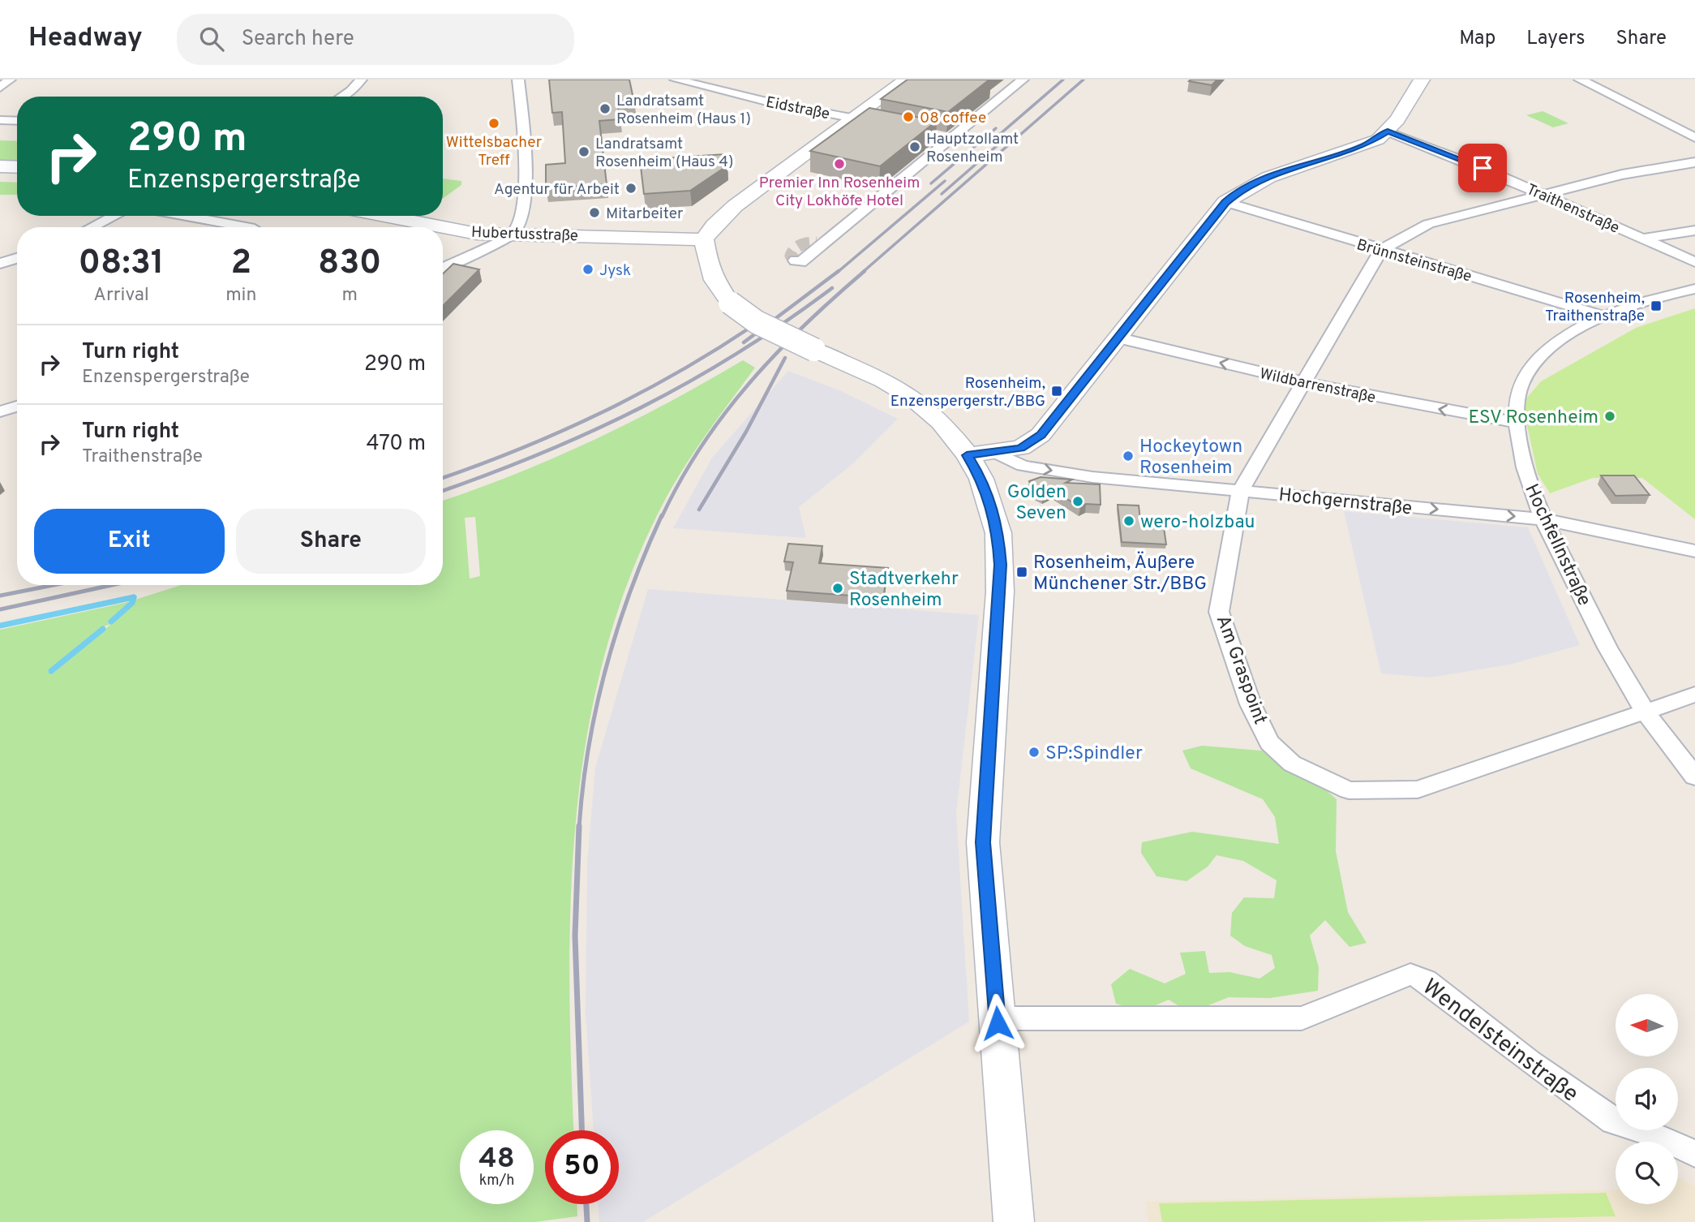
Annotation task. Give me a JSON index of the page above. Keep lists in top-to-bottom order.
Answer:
{
  "streets": {
    "main road": ["Hubertusstraße"],
    "street": [
      "Eidstraße",
      "Traithenstraße",
      "Brünnsteinstraße",
      "Wildbarrenstraße",
      "Hochgernstraße",
      "Hochfellnstraße",
      "Am Graspoint",
      "Wendelsteinstraße"
    ]
  },
  "crossings": [
    ["Traithenstraße", "Am Graspoint"],
    ["Brünnsteinstraße", "Hochfellnstraße"],
    ["Brünnsteinstraße", "Am Graspoint"],
    ["Wildbarrenstraße", "Hochfellnstraße"],
    ["Wildbarrenstraße", "Am Graspoint"],
    ["Hochgernstraße", "Hochfellnstraße"],
    ["Hochgernstraße", "Am Graspoint"],
    ["Hochfellnstraße", "Am Graspoint"]
  ],
  "one_way": ["Wildbarrenstraße", "Hochgernstraße"],
  "places": {
    "other": [
      "Landratsamt Rosenheim (Haus 1)",
      "08 coffee",
      "Wittelsbacher Treff",
      "Hauptzollamt Rosenheim",
      "Landratsamt Rosenheim (Haus 4)",
      "Premier Inn Rosenheim City Lokhöfe Hotel",
      "Agentur für Arbeit",
      "Mitarbeiter",
      "Jysk",
      "ESV Rosenheim",
      "Hockeytown Rosenheim",
      "Golden Seven",
      "wero-holzbau",
      "Stadtverkehr Rosenheim",
      "SP:Spindler"
    ],
    "transit": ["Rosenheim, Traithenstraße", "Rosenheim, Enzenspergerstr./BBG", "Rosenheim, Äußere Münchener Str./BBG"]
  },
  "north": "left",
  "page": {
    "header": "Headway",
    "search": "Search here",
    "nav": ["Map", "Layers", "Share"],
    "turn": ["290 m", "Enzenspergerstraße"],
    "eta": [
      "08:31",
      "Arrival",
      "2",
      "min",
      "830",
      "m"
    ],
    "list": [
      {
        "name": "Turn right",
        "note": "Enzenspergerstraße",
        "value": "290 m"
      },
      {
        "name": "Turn right",
        "note": "Traithenstraße",
        "value": "470 m"
      }
    ],
    "buttons": ["Exit", "Share"],
    "speed": "48 km/h",
    "limit": "50"
  }
}
